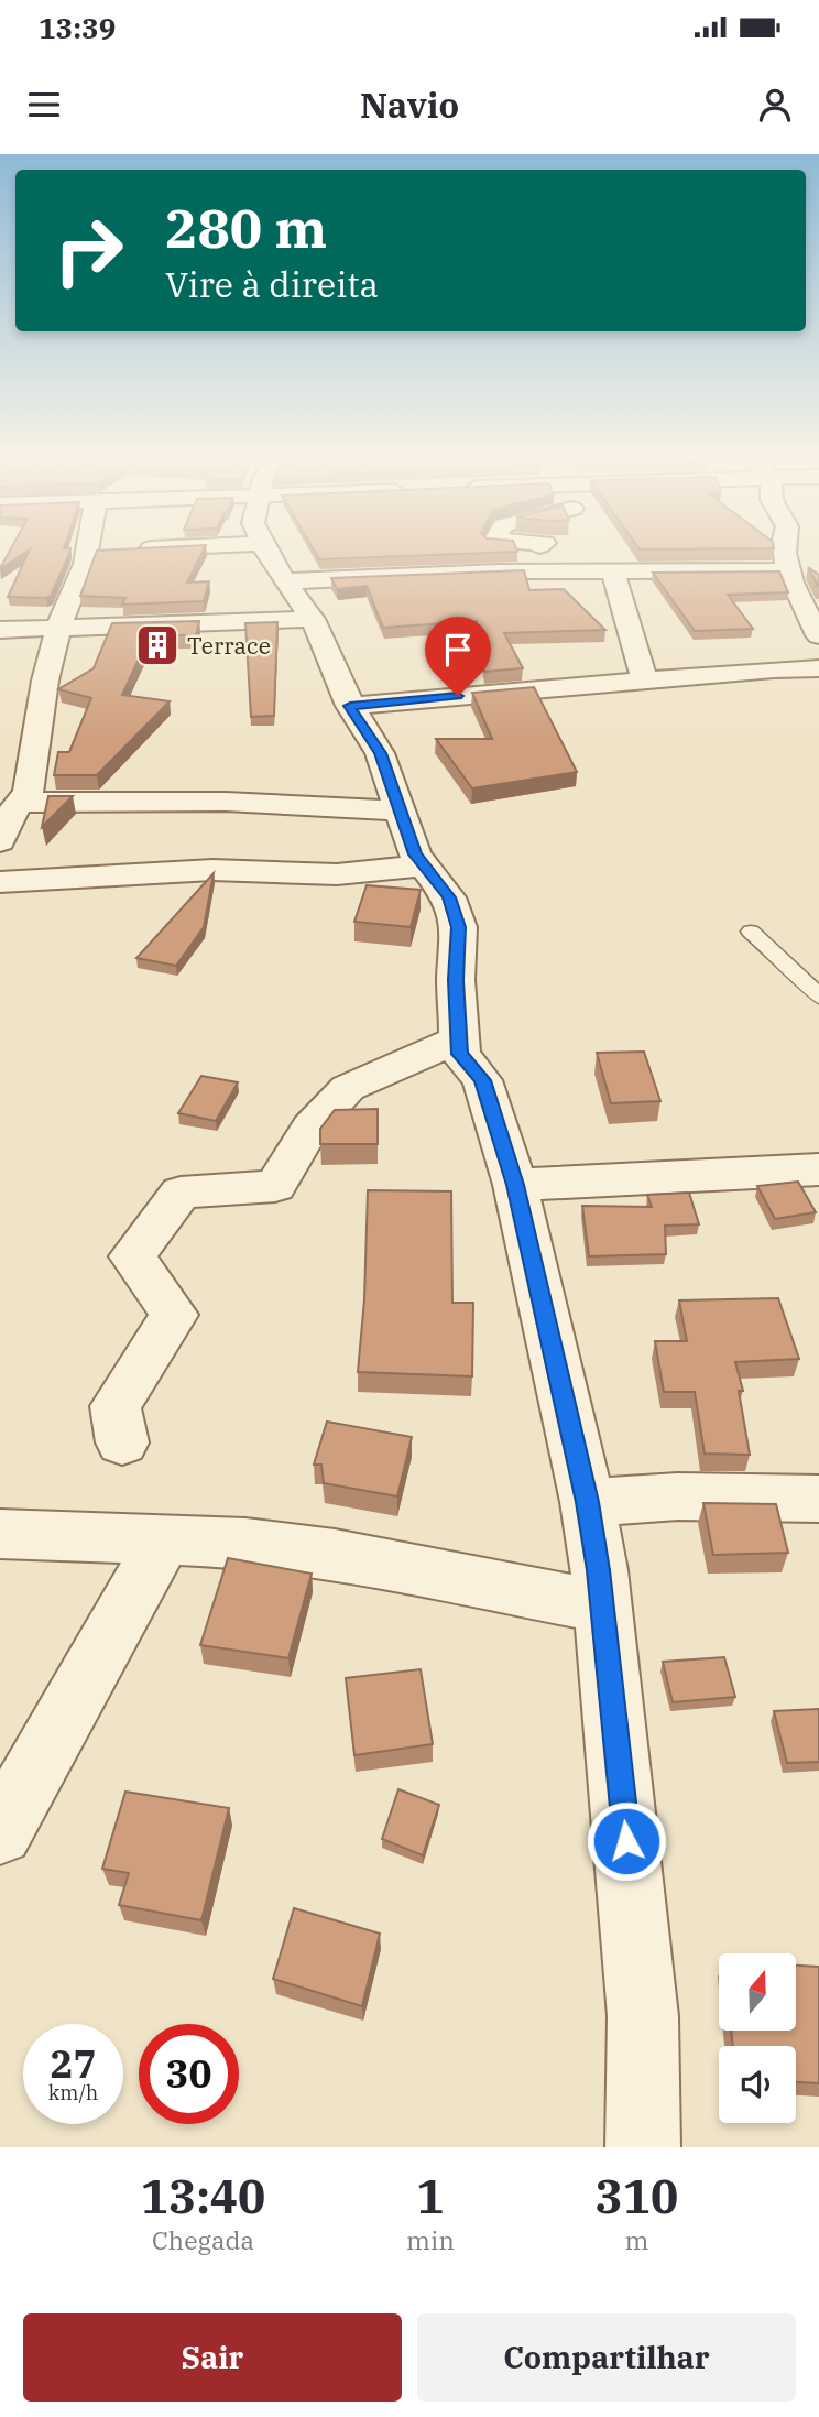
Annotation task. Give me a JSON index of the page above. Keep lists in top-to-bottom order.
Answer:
{
  "places": {
    "building": ["Terrace"]
  },
  "north": "top",
  "page": {
    "status": "13:39",
    "header": "Navio",
    "turn": ["280 m", "Vire à direita"],
    "speed": "27 km/h",
    "limit": "30",
    "eta": [
      "13:40",
      "Chegada",
      "1",
      "min",
      "310",
      "m"
    ],
    "buttons": ["Sair", "Compartilhar"]
  }
}
